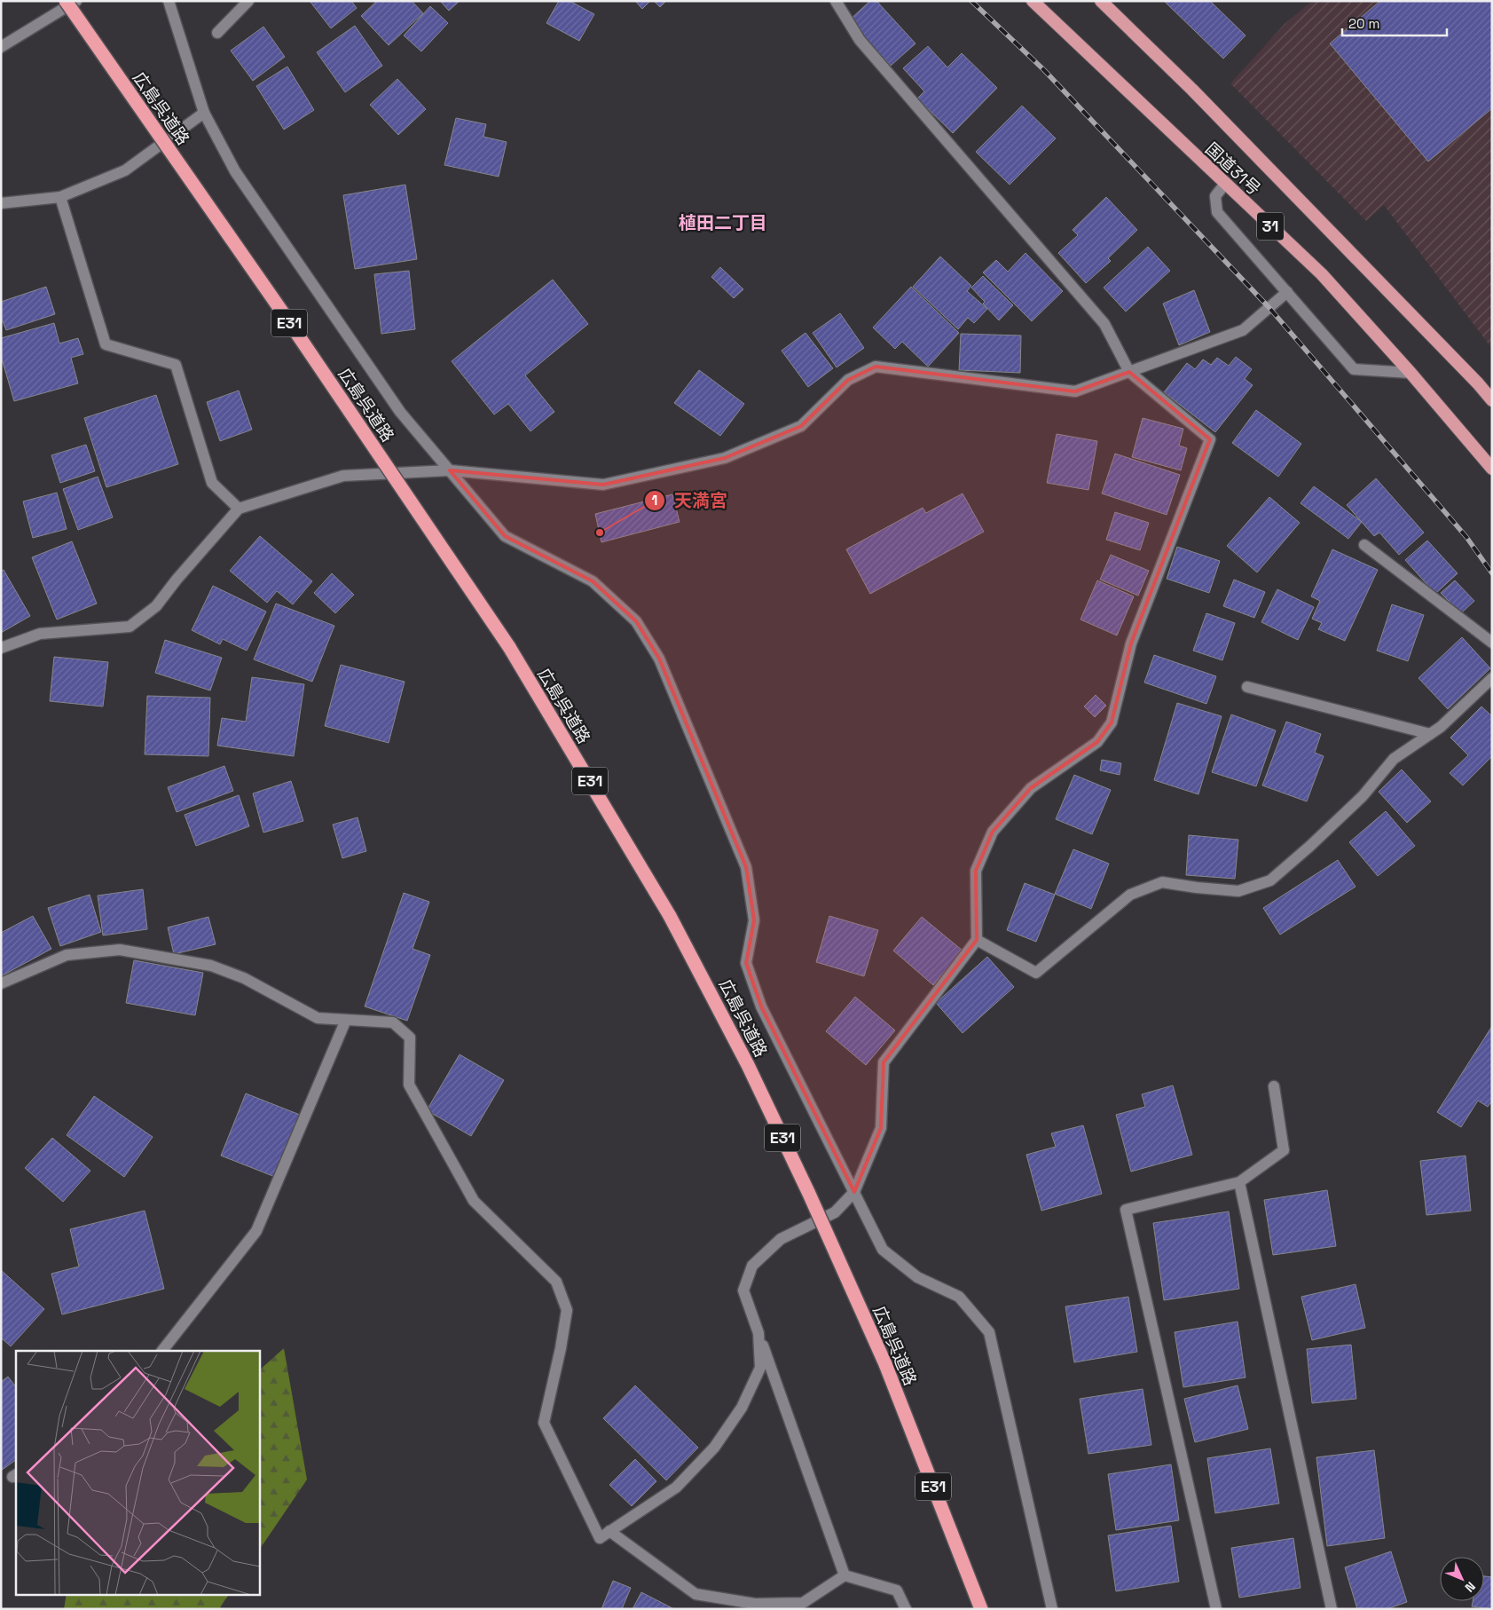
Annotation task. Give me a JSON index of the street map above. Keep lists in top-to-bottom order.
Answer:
{
  "streets": {
    "highway": [
      "広島呉道路",
      "国道31号",
      "31",
      "E31"
    ]
  },
  "districts": ["植田二丁目"],
  "places": ["天満宮"],
  "scale_bar": "20 m",
  "north": "bottom right"
}
